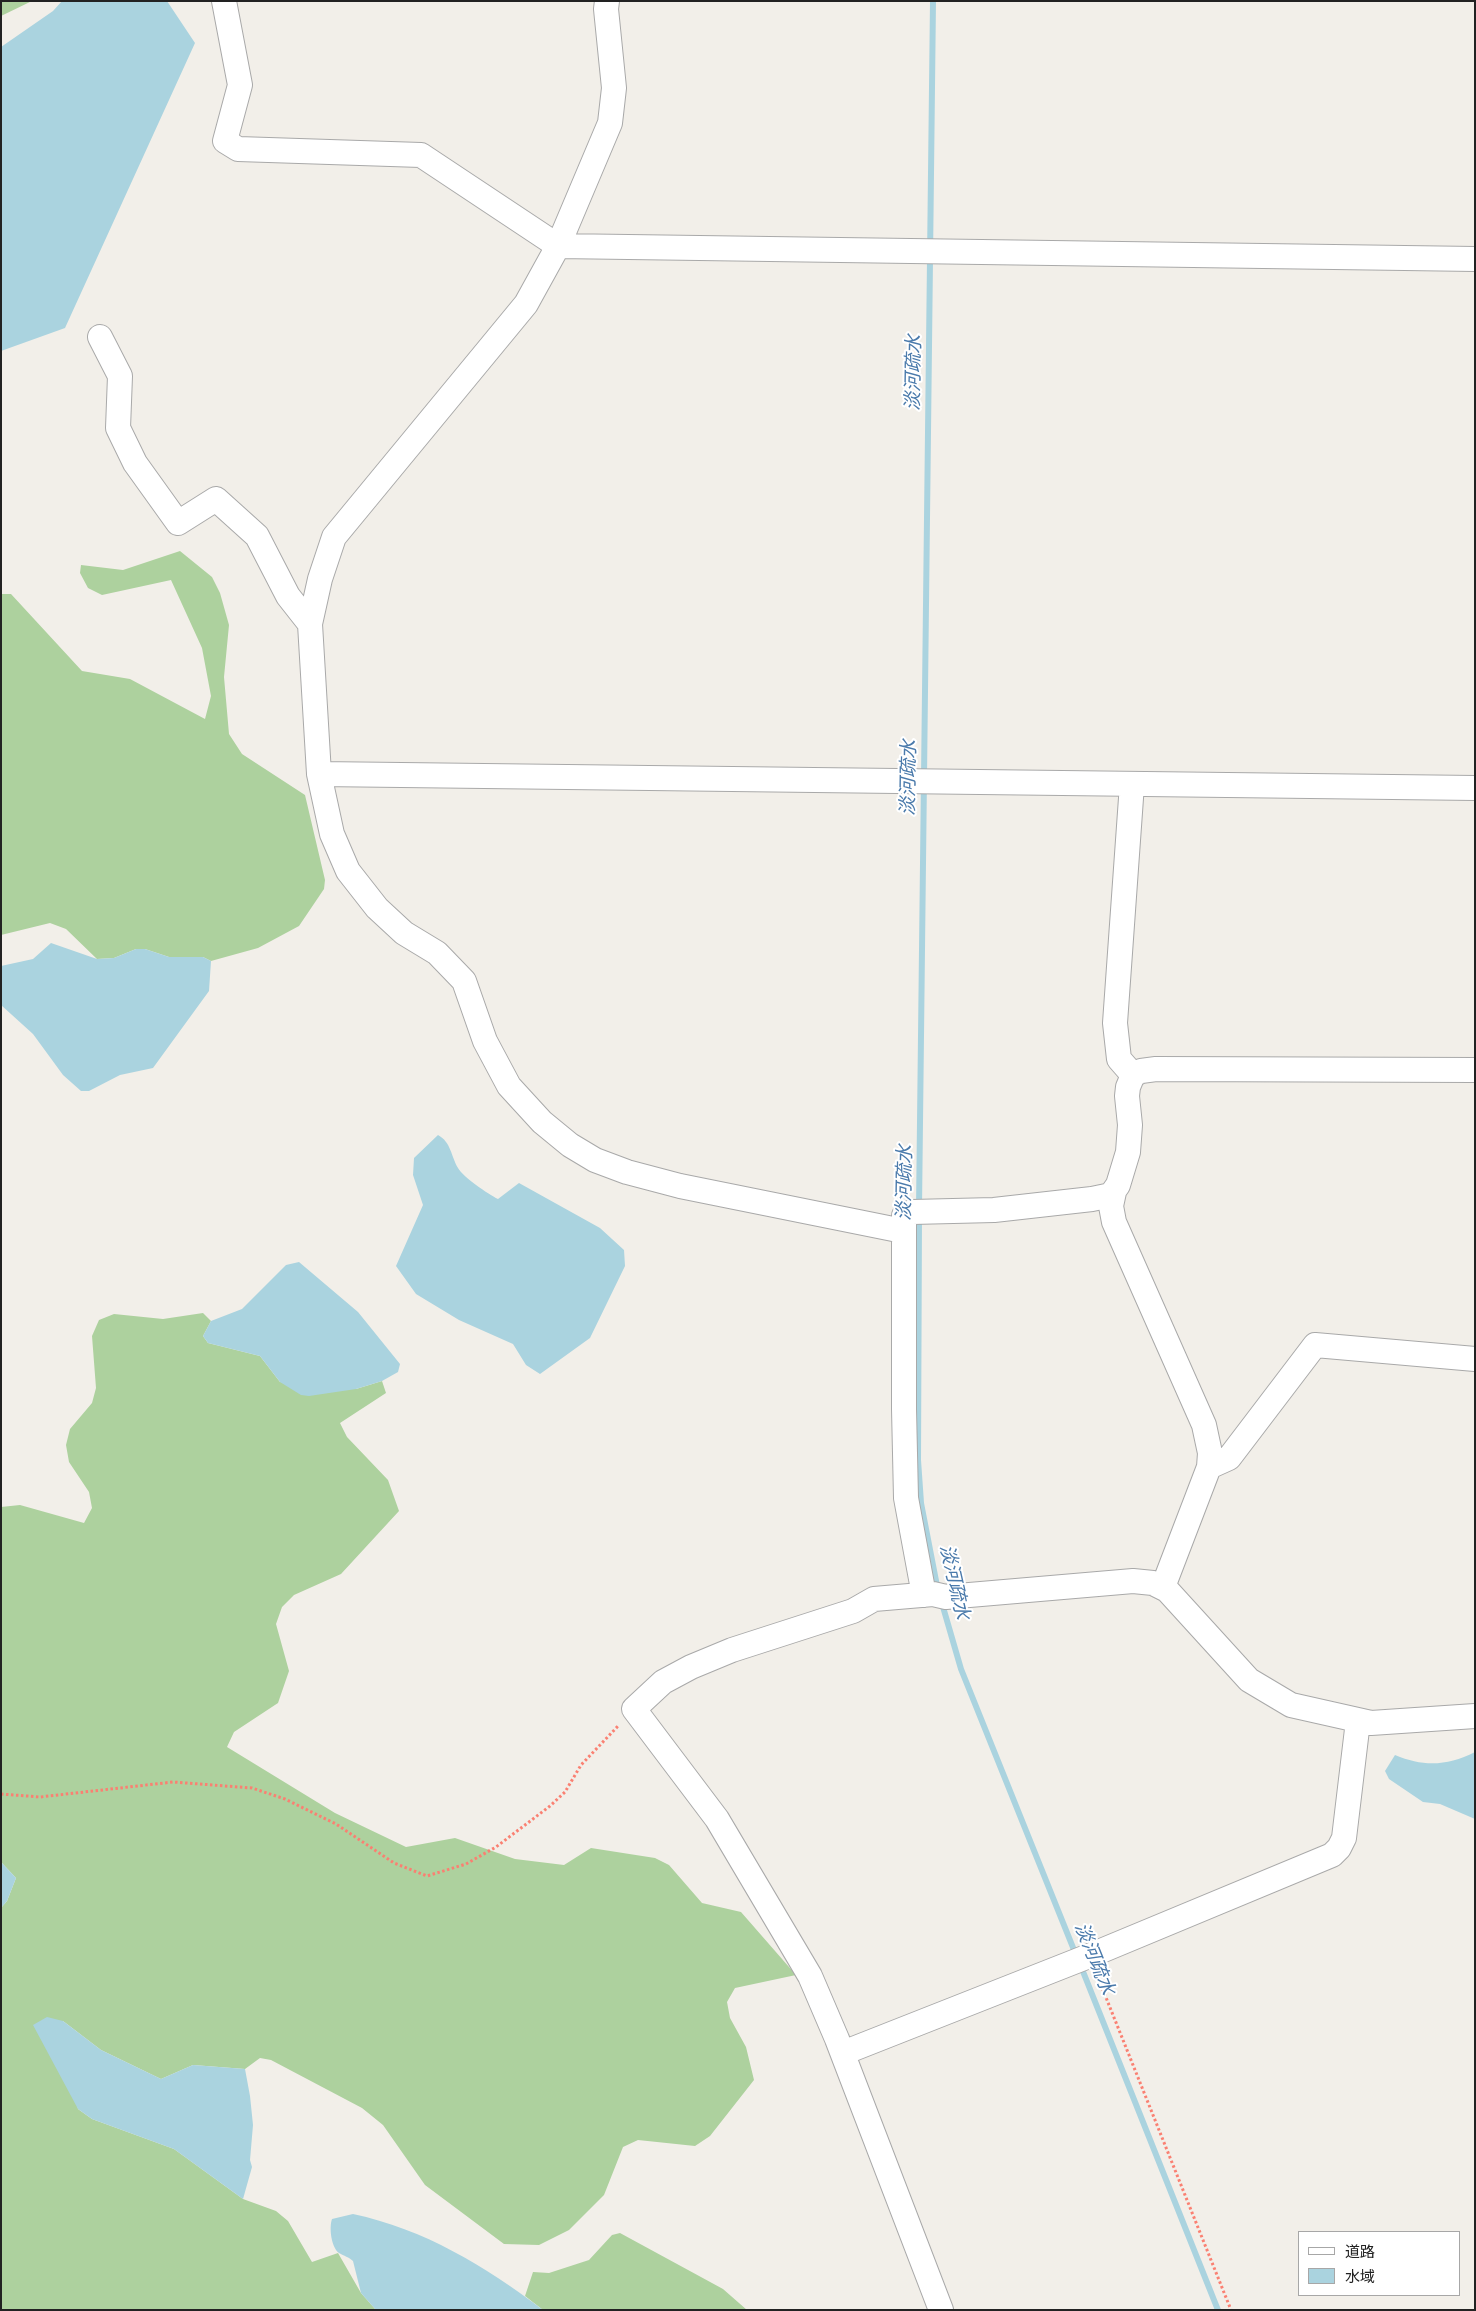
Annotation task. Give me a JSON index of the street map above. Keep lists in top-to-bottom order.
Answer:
{
  "water": ["淡河疏水"],
  "legend": ["道路", "水域"]
}
